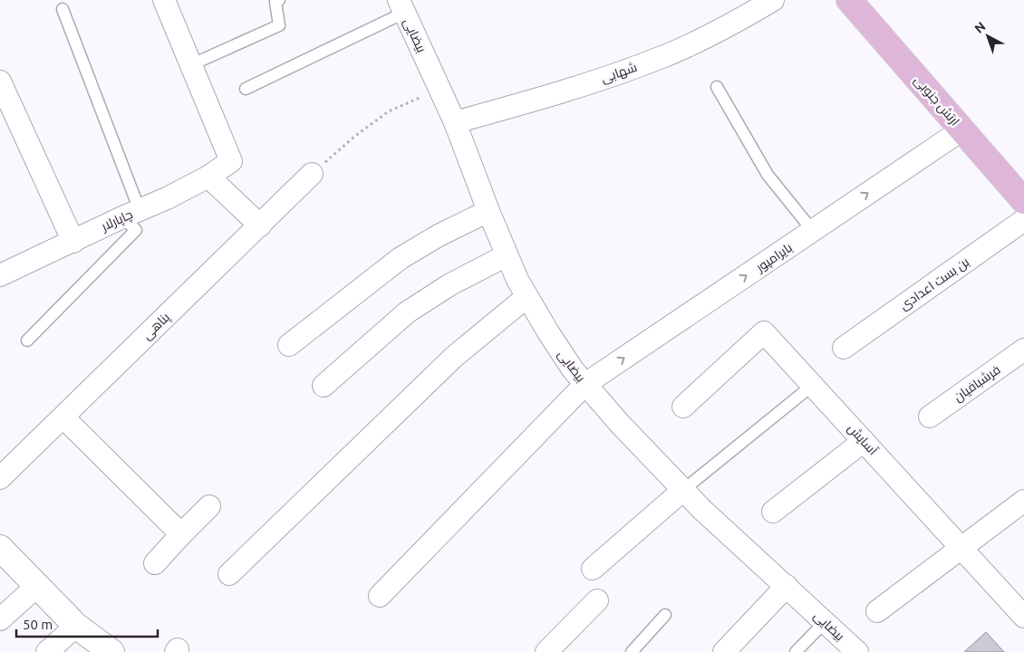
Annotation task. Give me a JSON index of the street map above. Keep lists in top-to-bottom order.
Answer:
{
  "streets": {
    "main road": ["ارتش جنوبی"],
    "street": [
      "بیضایی",
      "شهابی",
      "چاپارلار",
      "بایرامپور",
      "بن بست اعدادی",
      "پناهی",
      "فرشبافیان",
      "آسایش"
    ]
  },
  "crossings": [
    ["بیضایی", "شهابی"],
    ["بیضایی", "بایرامپور"],
    ["ارتش جنوبی", "بایرامپور"]
  ],
  "one_way": ["بایرامپور"],
  "scale_bar": "50 m",
  "north": "top left"
}
